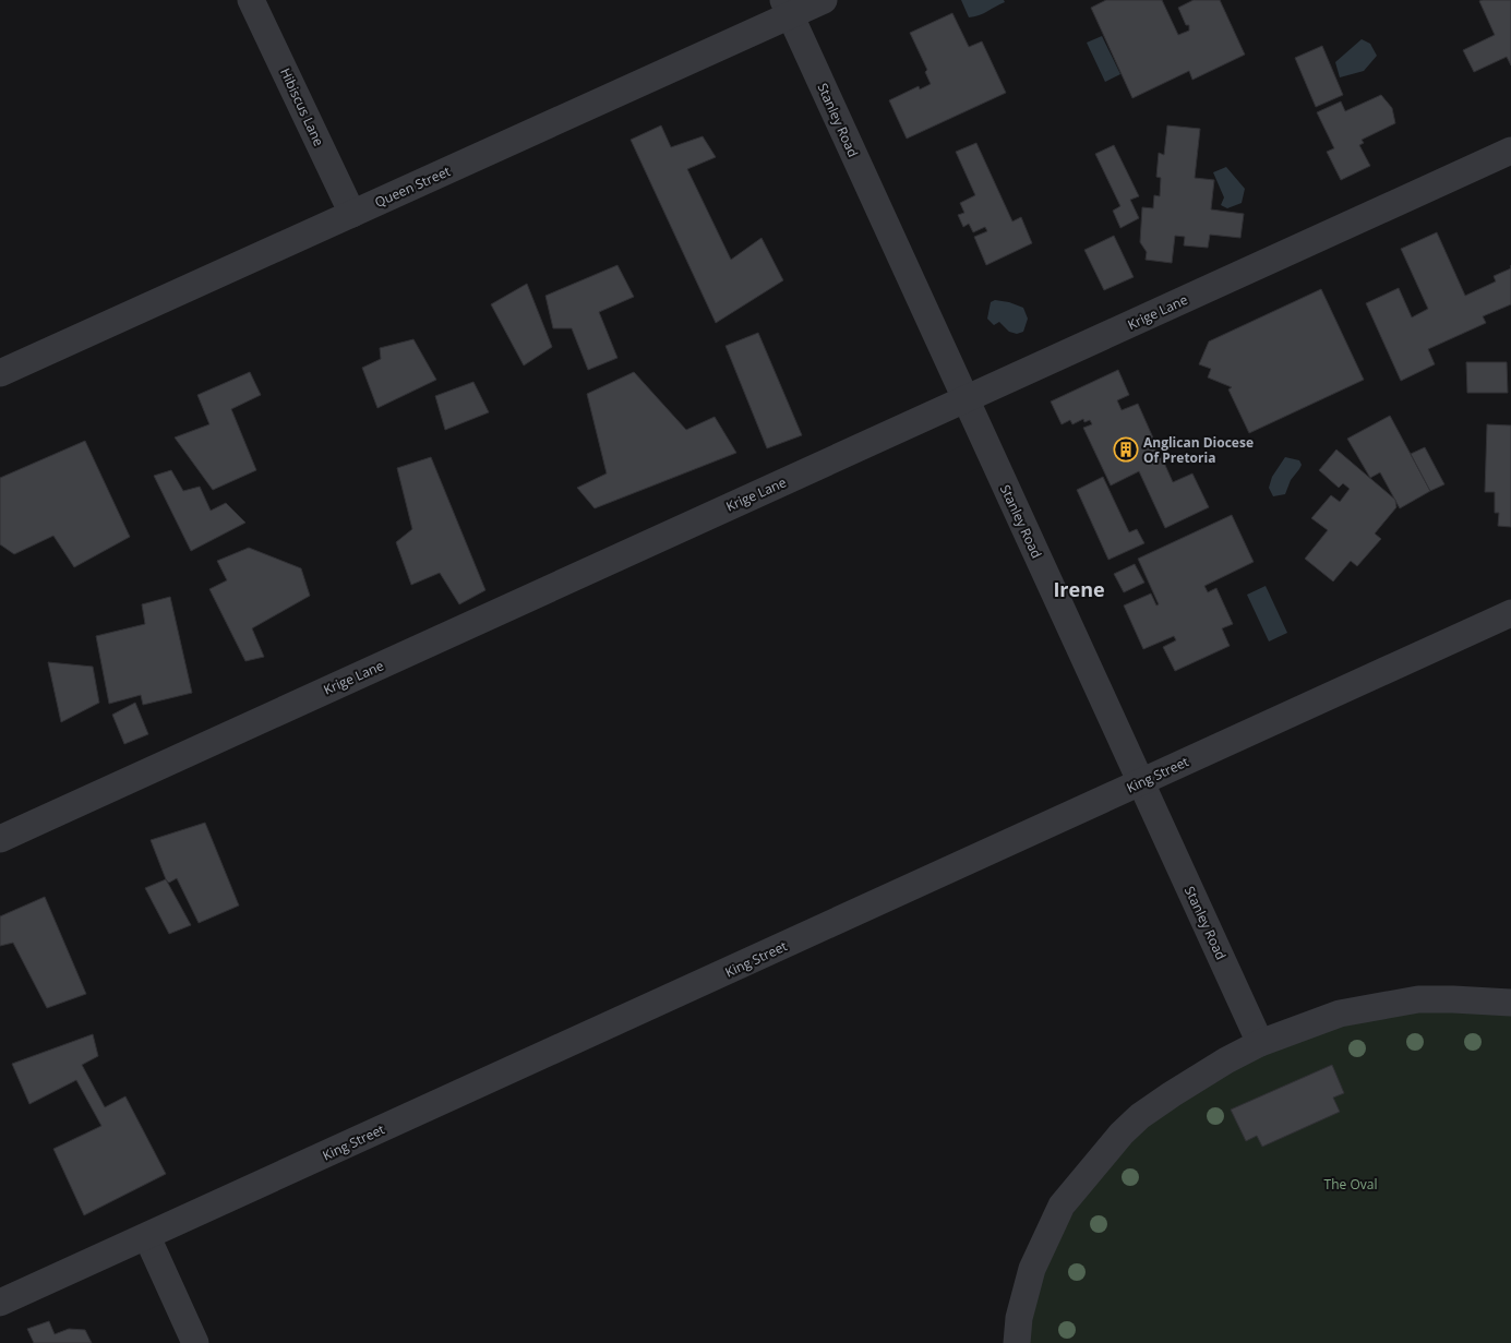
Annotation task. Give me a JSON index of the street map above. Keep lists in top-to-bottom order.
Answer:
{
  "streets": {
    "street": [
      "Hibiscus Lane",
      "Stanley Road",
      "Queen Street",
      "Krige Lane",
      "King Street"
    ]
  },
  "crossings": [
    ["Hibiscus Lane", "Queen Street"],
    ["Stanley Road", "Queen Street"],
    ["Stanley Road", "Krige Lane"],
    ["Stanley Road", "King Street"]
  ],
  "districts": ["Irene"],
  "parks": ["The Oval"],
  "places": {
    "building": ["Anglican Diocese Of Pretoria"]
  }
}
